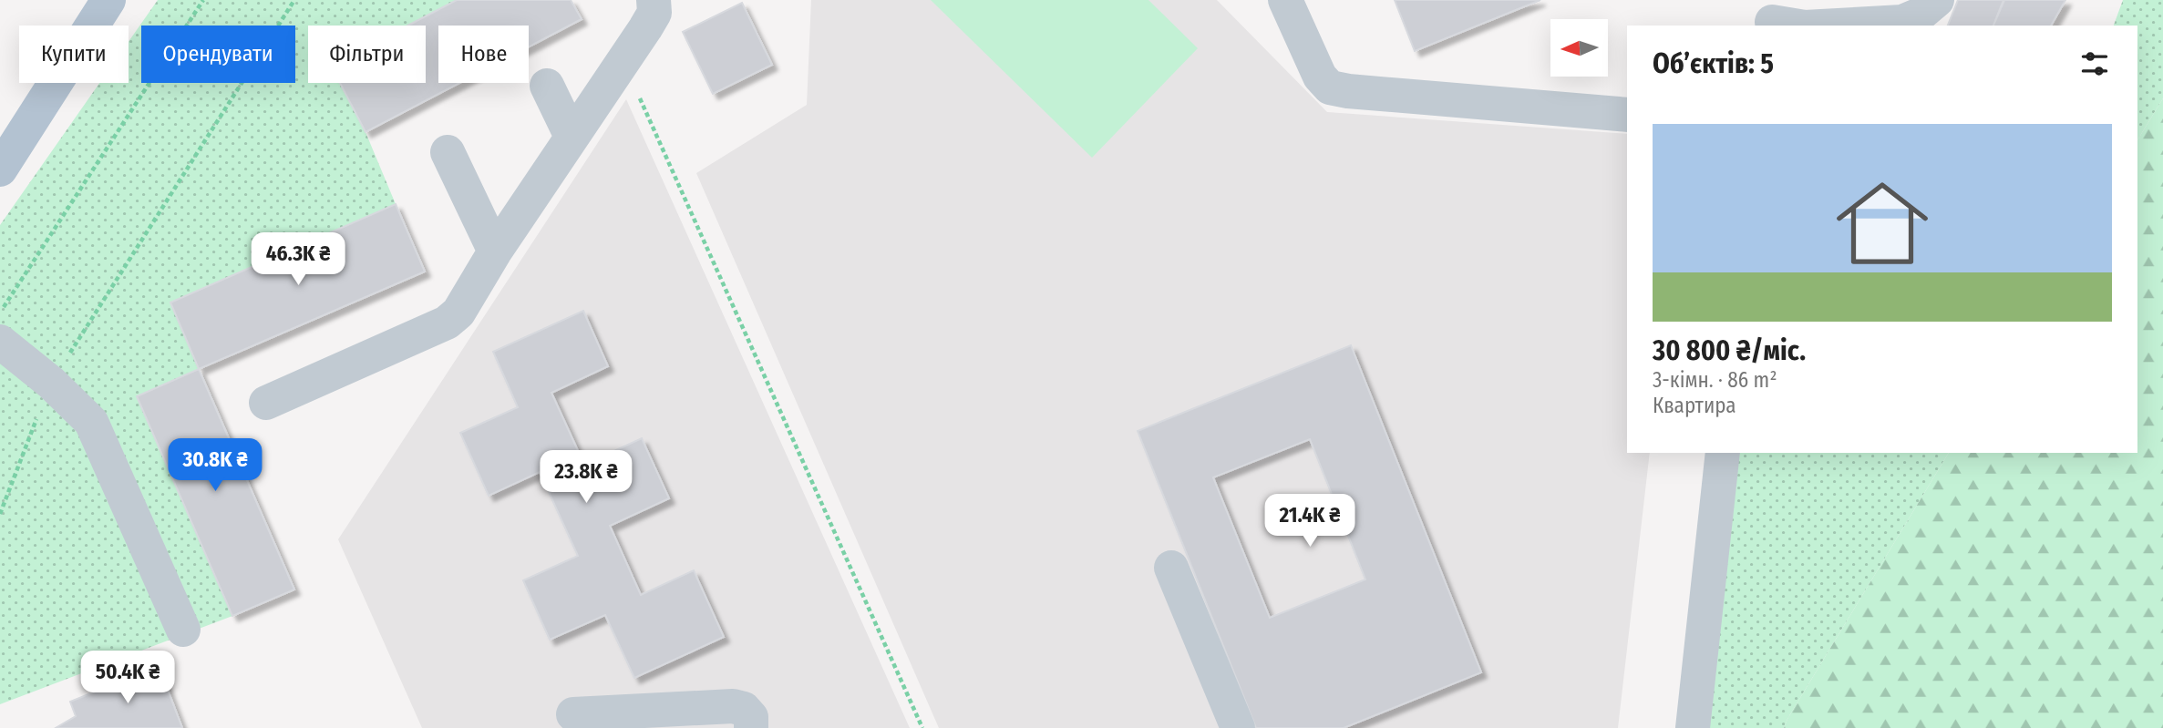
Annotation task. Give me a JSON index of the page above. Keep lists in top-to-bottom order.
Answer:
{
  "north": "left",
  "page": {
    "chip": [
      "Купити",
      "Орендувати",
      "Фільтри",
      "Нове"
    ],
    "heading": "Об’єктів: 5",
    "list": [
      {
        "name": "30 800 ₴/міс.",
        "note": "3-кімн. · 86 m² · Квартира"
      }
    ],
    "price": [
      "46.3K ₴",
      "30.8K ₴",
      "23.8K ₴",
      "21.4K ₴",
      "50.4K ₴"
    ]
  }
}
